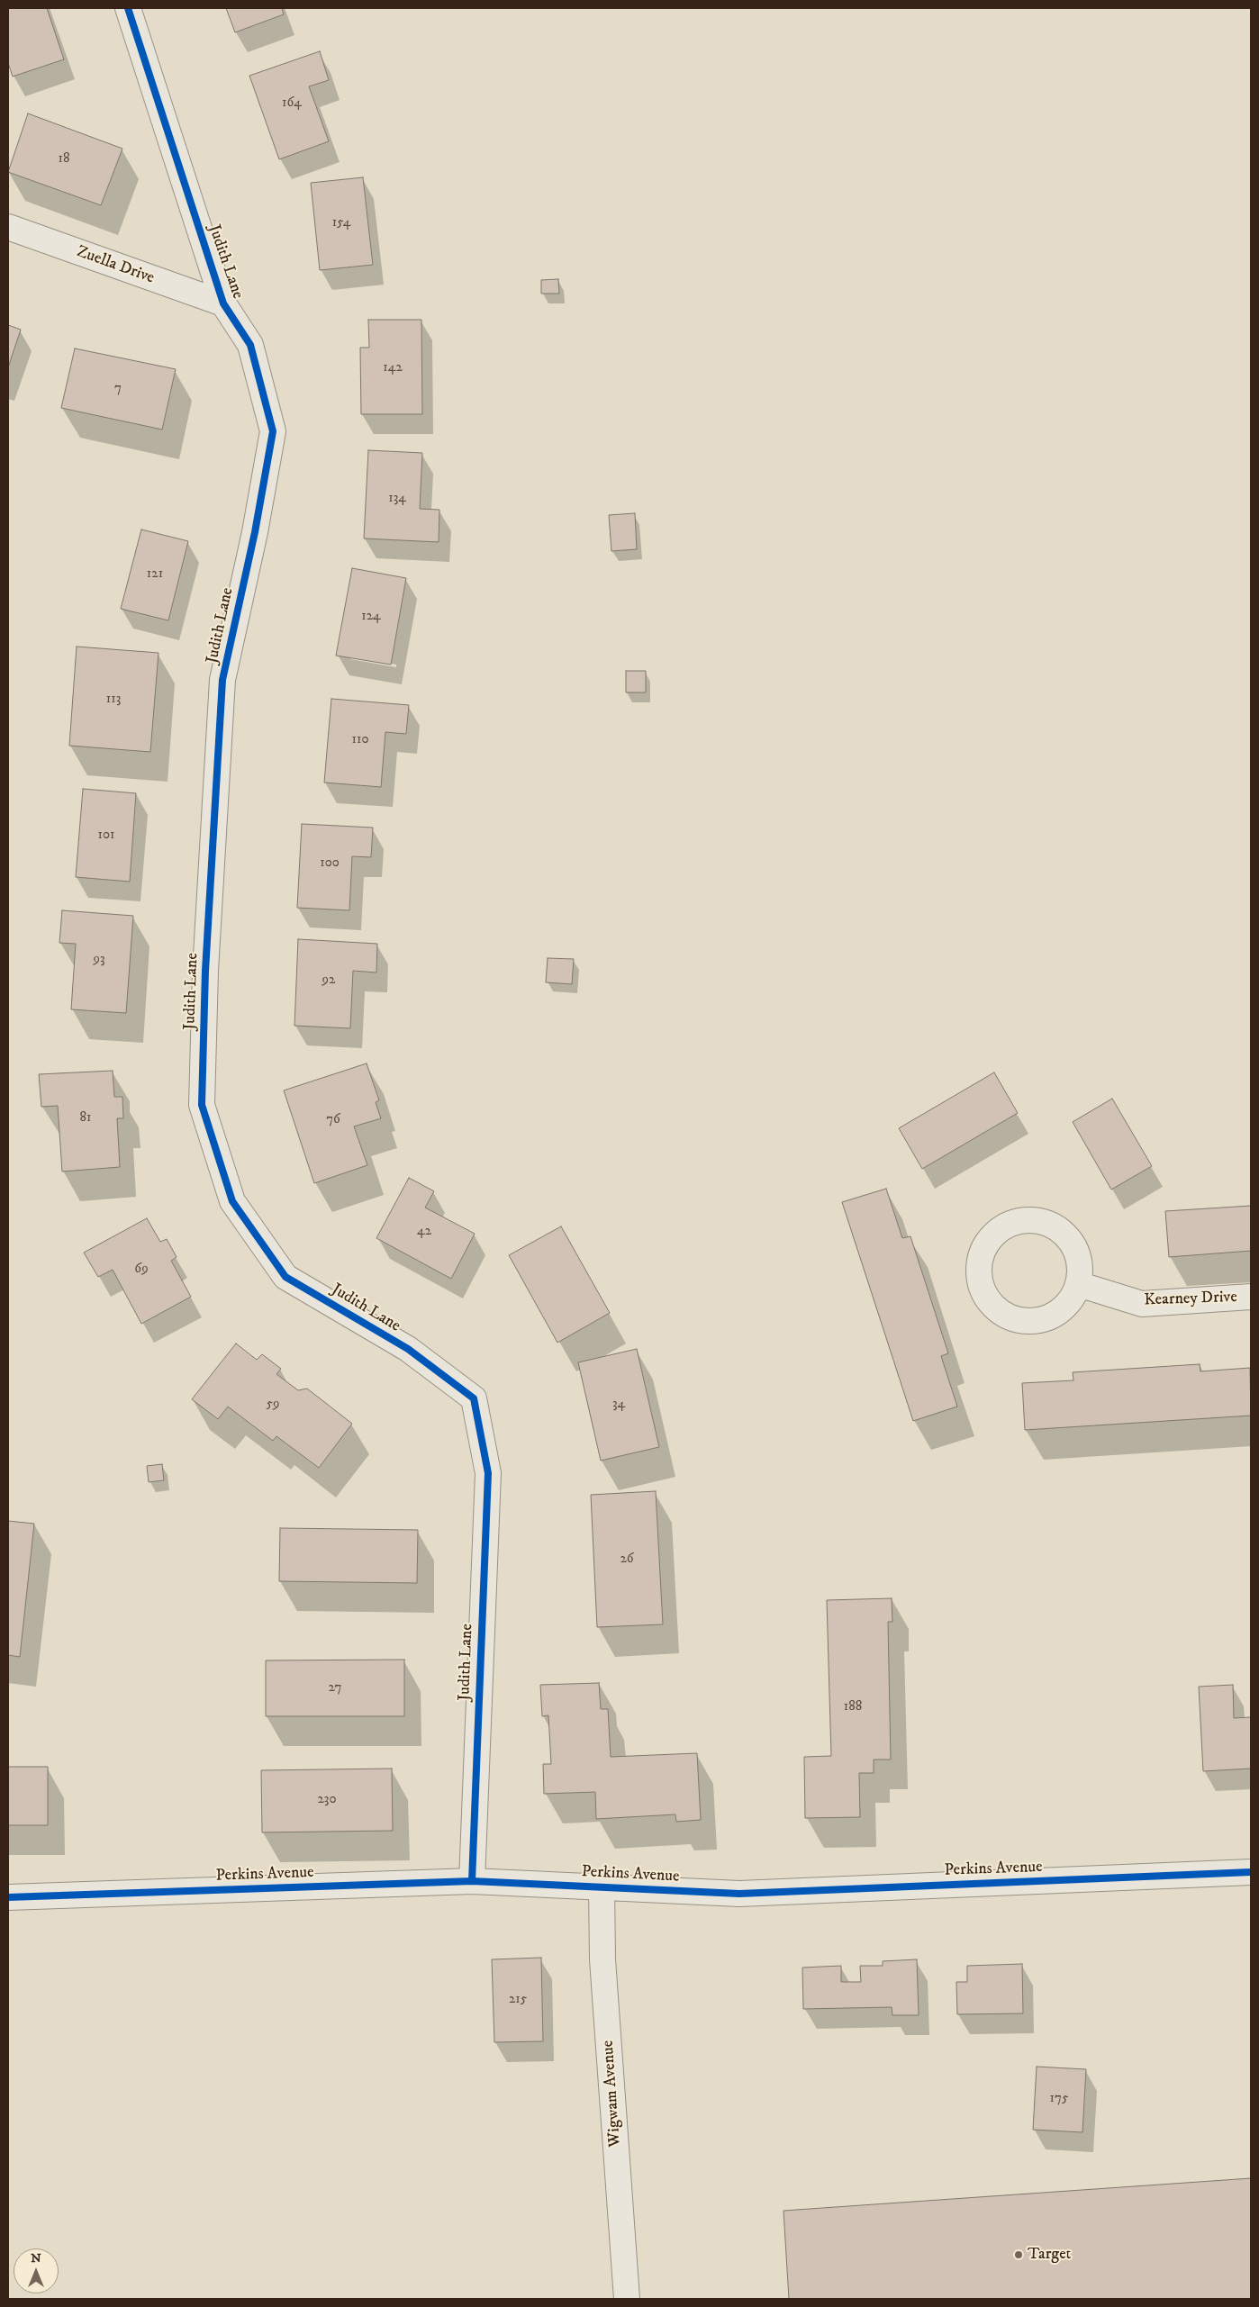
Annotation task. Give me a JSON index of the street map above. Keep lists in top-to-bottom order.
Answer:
{
  "streets": {
    "street": [
      "Judith Lane",
      "Zuella Drive",
      "Kearney Drive",
      "Perkins Avenue",
      "Wigwam Avenue"
    ]
  },
  "crossings": [
    ["Judith Lane", "Zuella Drive"],
    ["Judith Lane", "Perkins Avenue"],
    ["Perkins Avenue", "Wigwam Avenue"]
  ],
  "places": ["Target"],
  "house_numbers": [
    "164",
    "18",
    "154",
    "142",
    "7",
    "134",
    "121",
    "124",
    "113",
    "110",
    "101",
    "100",
    "93",
    "92",
    "81",
    "76",
    "42",
    "69",
    "59",
    "34",
    "26",
    "27",
    "188",
    "230",
    "215",
    "175"
  ],
  "north": "top"
}
